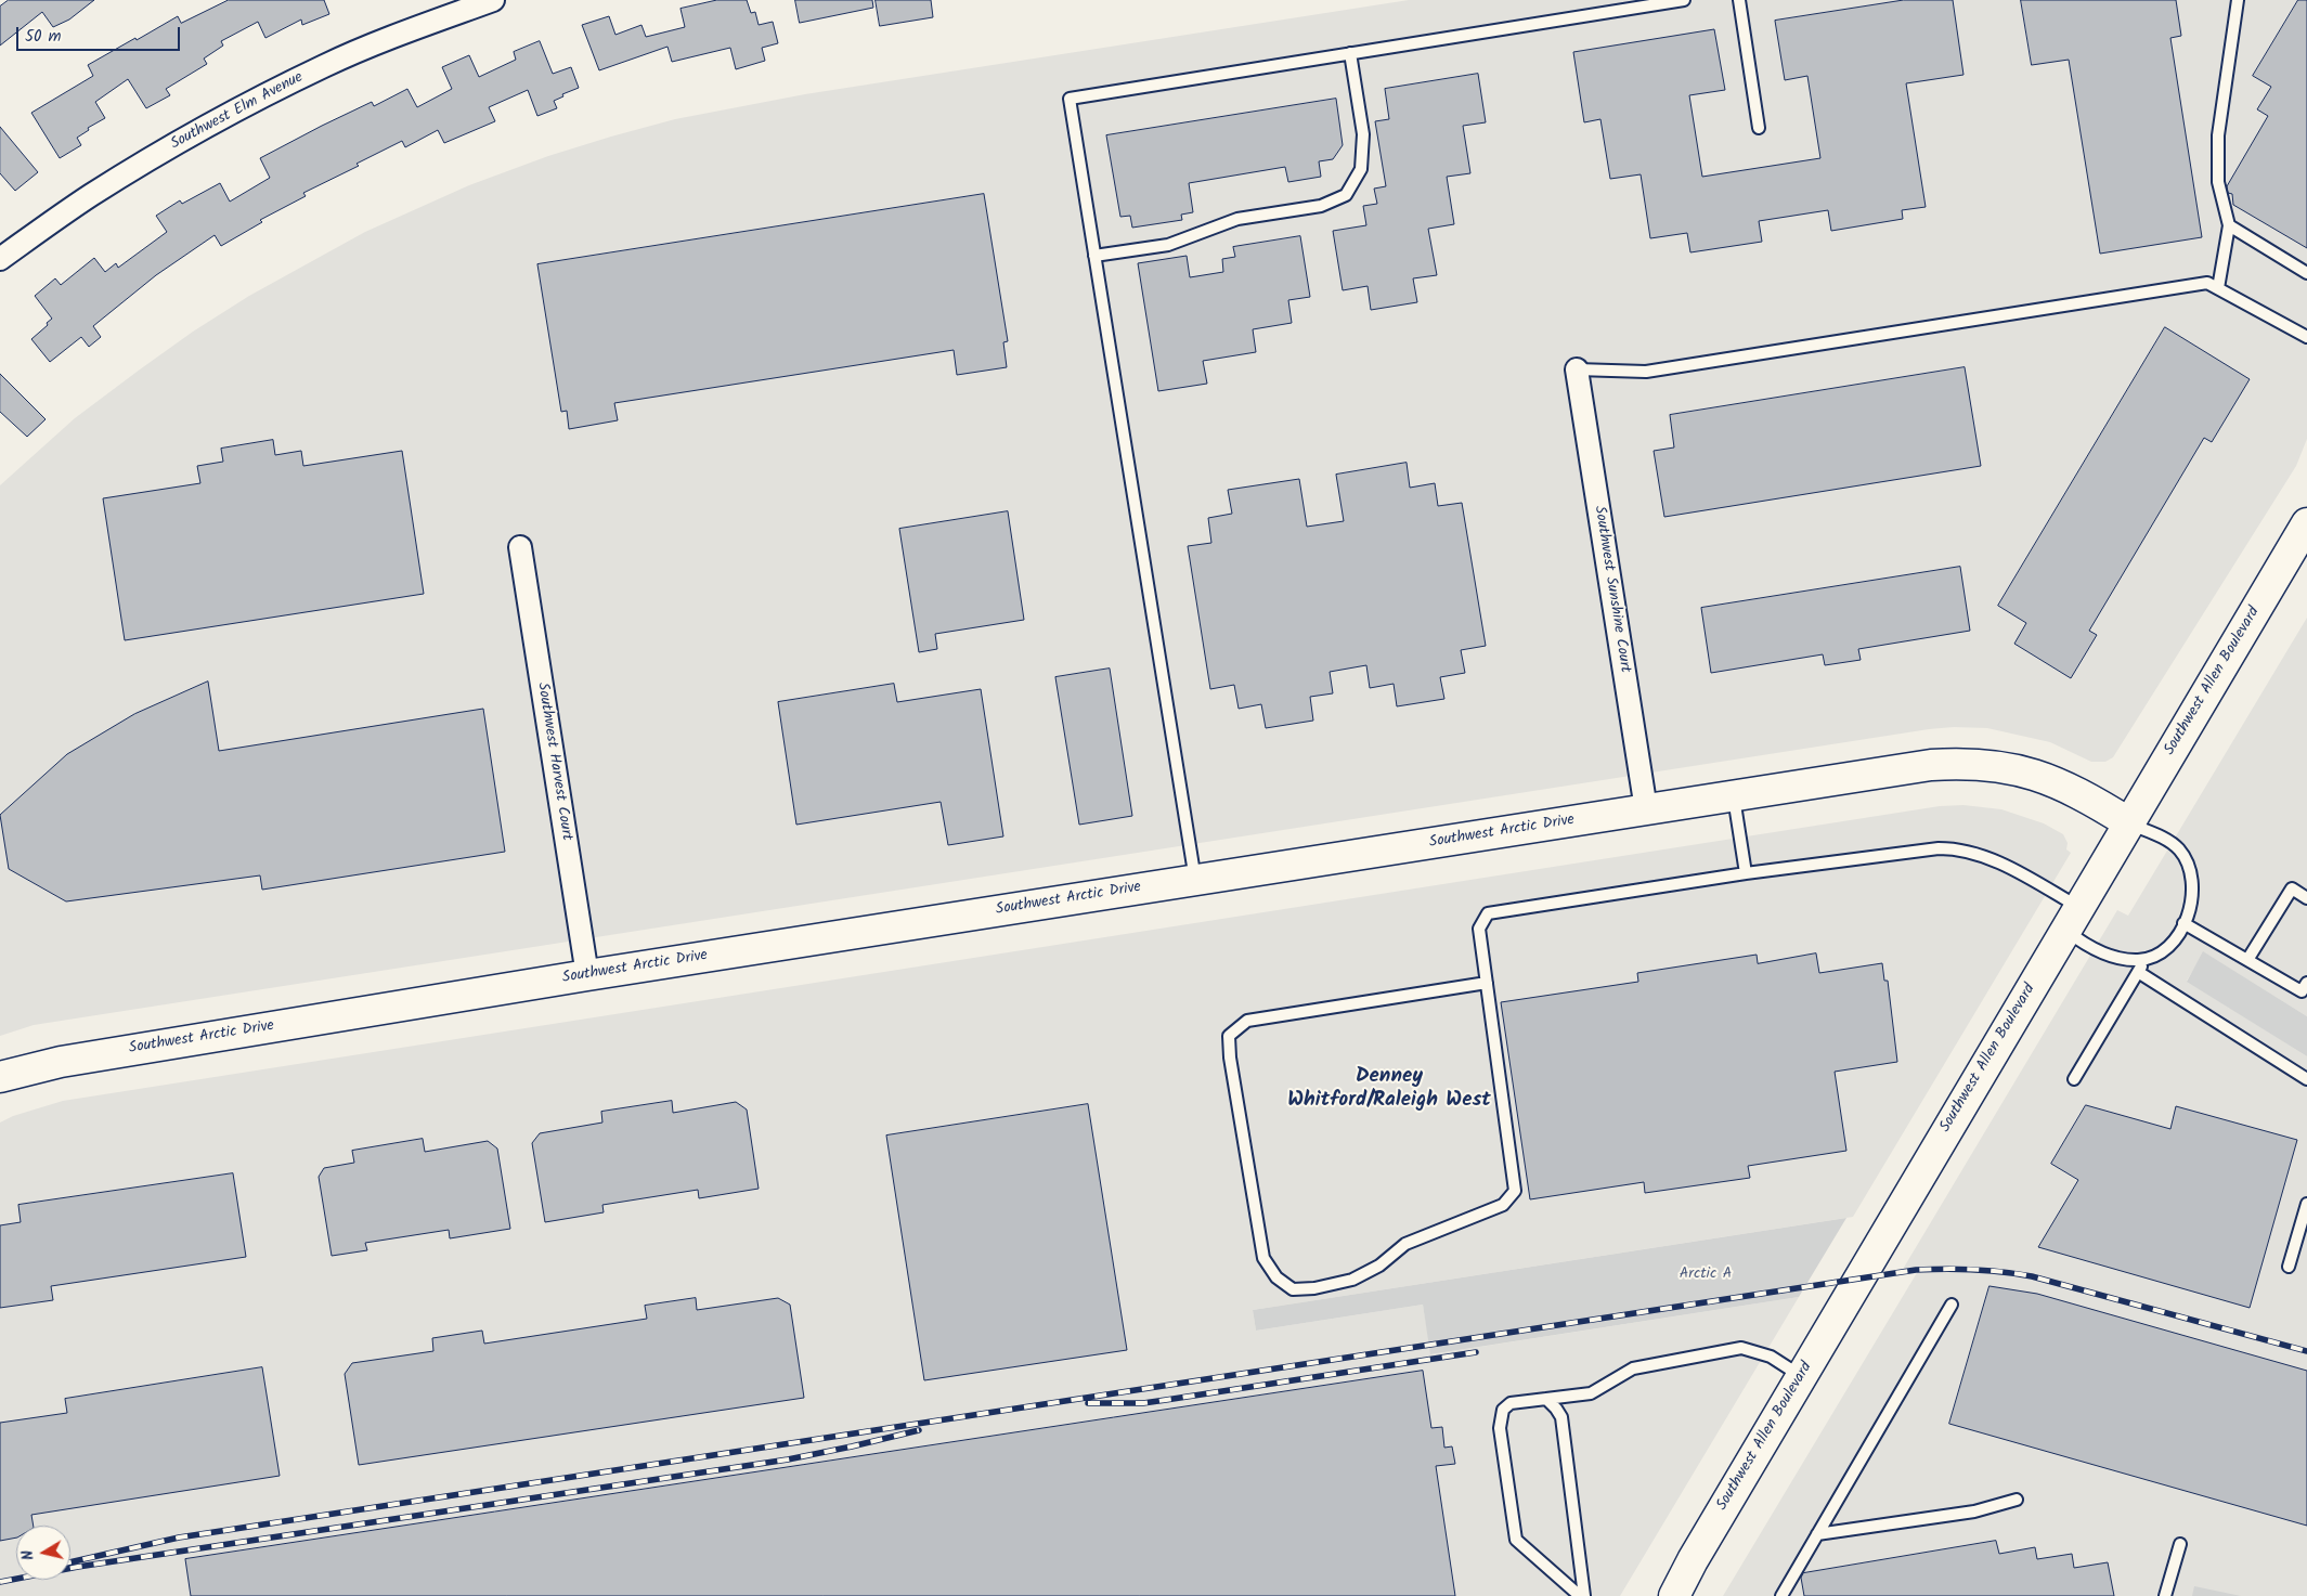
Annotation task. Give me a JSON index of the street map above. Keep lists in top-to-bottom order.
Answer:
{
  "streets": {
    "street": [
      "Southwest Elm Avenue",
      "Southwest Sunshine Court",
      "Southwest Allen Boulevard",
      "Southwest Harvest Court",
      "Southwest Arctic Drive"
    ]
  },
  "crossings": [
    ["Southwest Sunshine Court", "Southwest Arctic Drive"],
    ["Southwest Allen Boulevard", "Southwest Arctic Drive"],
    ["Southwest Harvest Court", "Southwest Arctic Drive"]
  ],
  "districts": ["Denney Whitford/Raleigh West"],
  "parks": ["Arctic A"],
  "scale_bar": "50 m",
  "north": "left"
}
